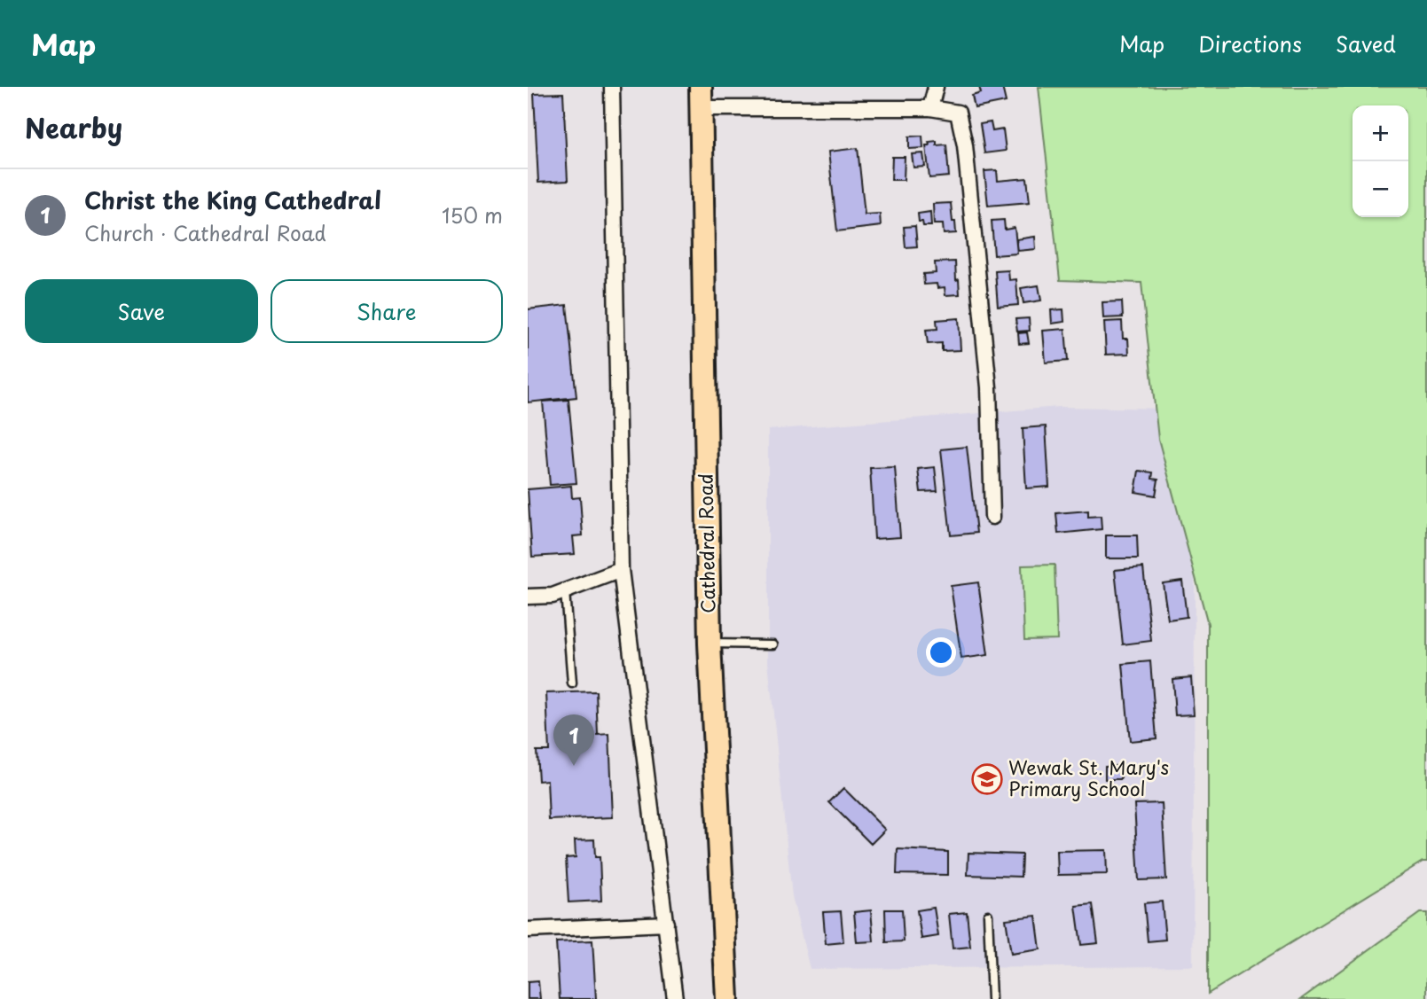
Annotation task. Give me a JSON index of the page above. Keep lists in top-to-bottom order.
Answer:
{
  "streets": {
    "main road": ["Cathedral Road"]
  },
  "places": {
    "school or university": ["Wewak St. Mary's Primary School"]
  },
  "page": {
    "header": "Map",
    "nav": ["Map", "Directions", "Saved"],
    "heading": "Nearby",
    "map_buttons": ["+", "−"],
    "list": [
      {
        "mark": "1",
        "name": "Christ the King Cathedral",
        "note": "Church · Cathedral Road",
        "value": "150 m"
      }
    ],
    "buttons": ["Save", "Share"],
    "pins": "1"
  }
}
